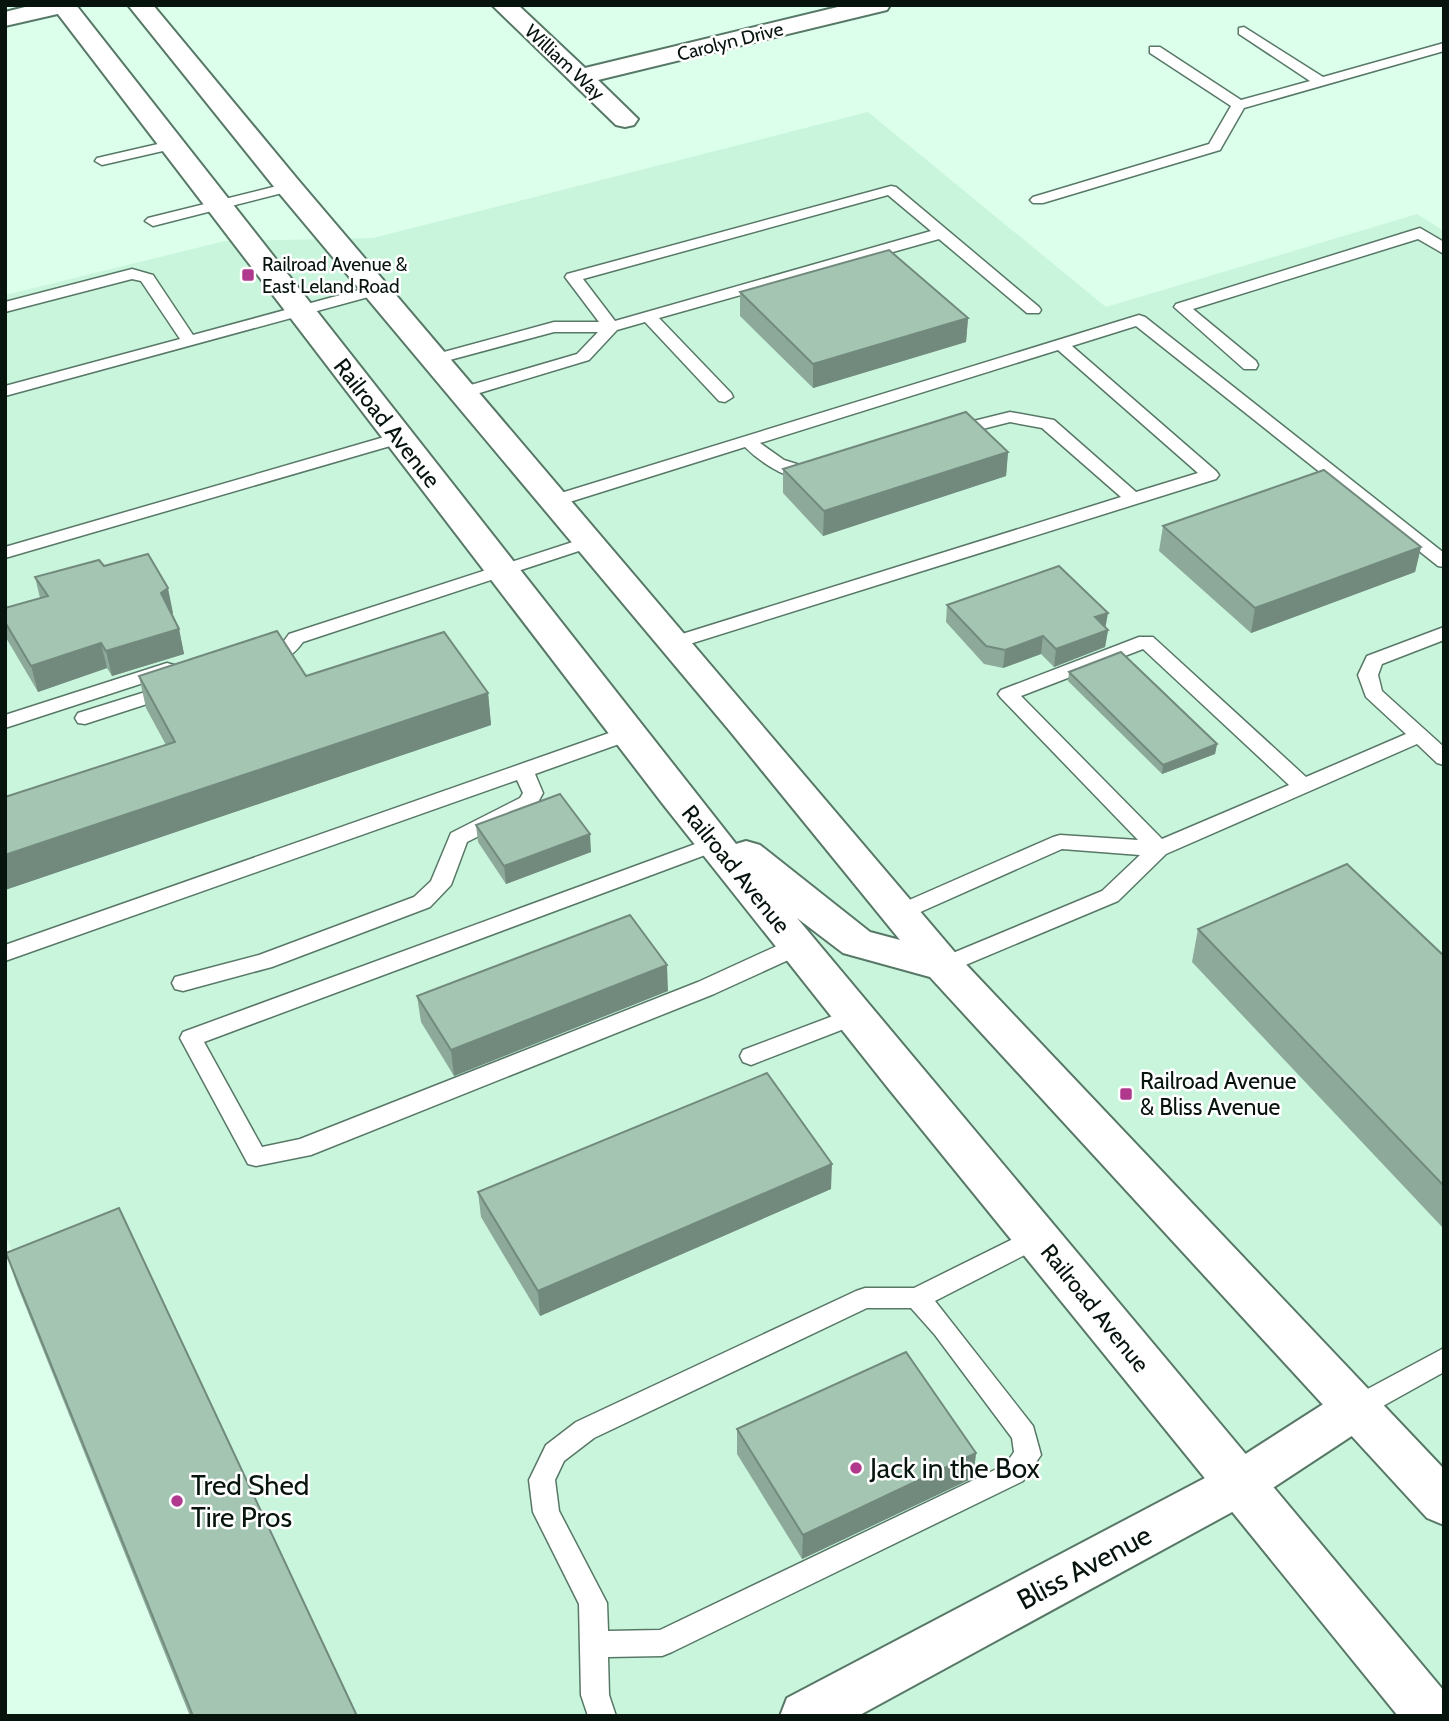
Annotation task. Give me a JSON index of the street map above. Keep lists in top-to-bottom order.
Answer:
{
  "streets": {
    "main road": [
      "Carolyn Drive",
      "William Way",
      "Railroad Avenue",
      "Bliss Avenue"
    ]
  },
  "crossings": [
    ["Carolyn Drive", "William Way"],
    ["Railroad Avenue", "Bliss Avenue"]
  ],
  "places": {
    "transit": ["Railroad Avenue & East Leland Road", "Railroad Avenue & Bliss Avenue"],
    "other": ["Jack in the Box", "Tred Shed Tire Pros"]
  }
}
